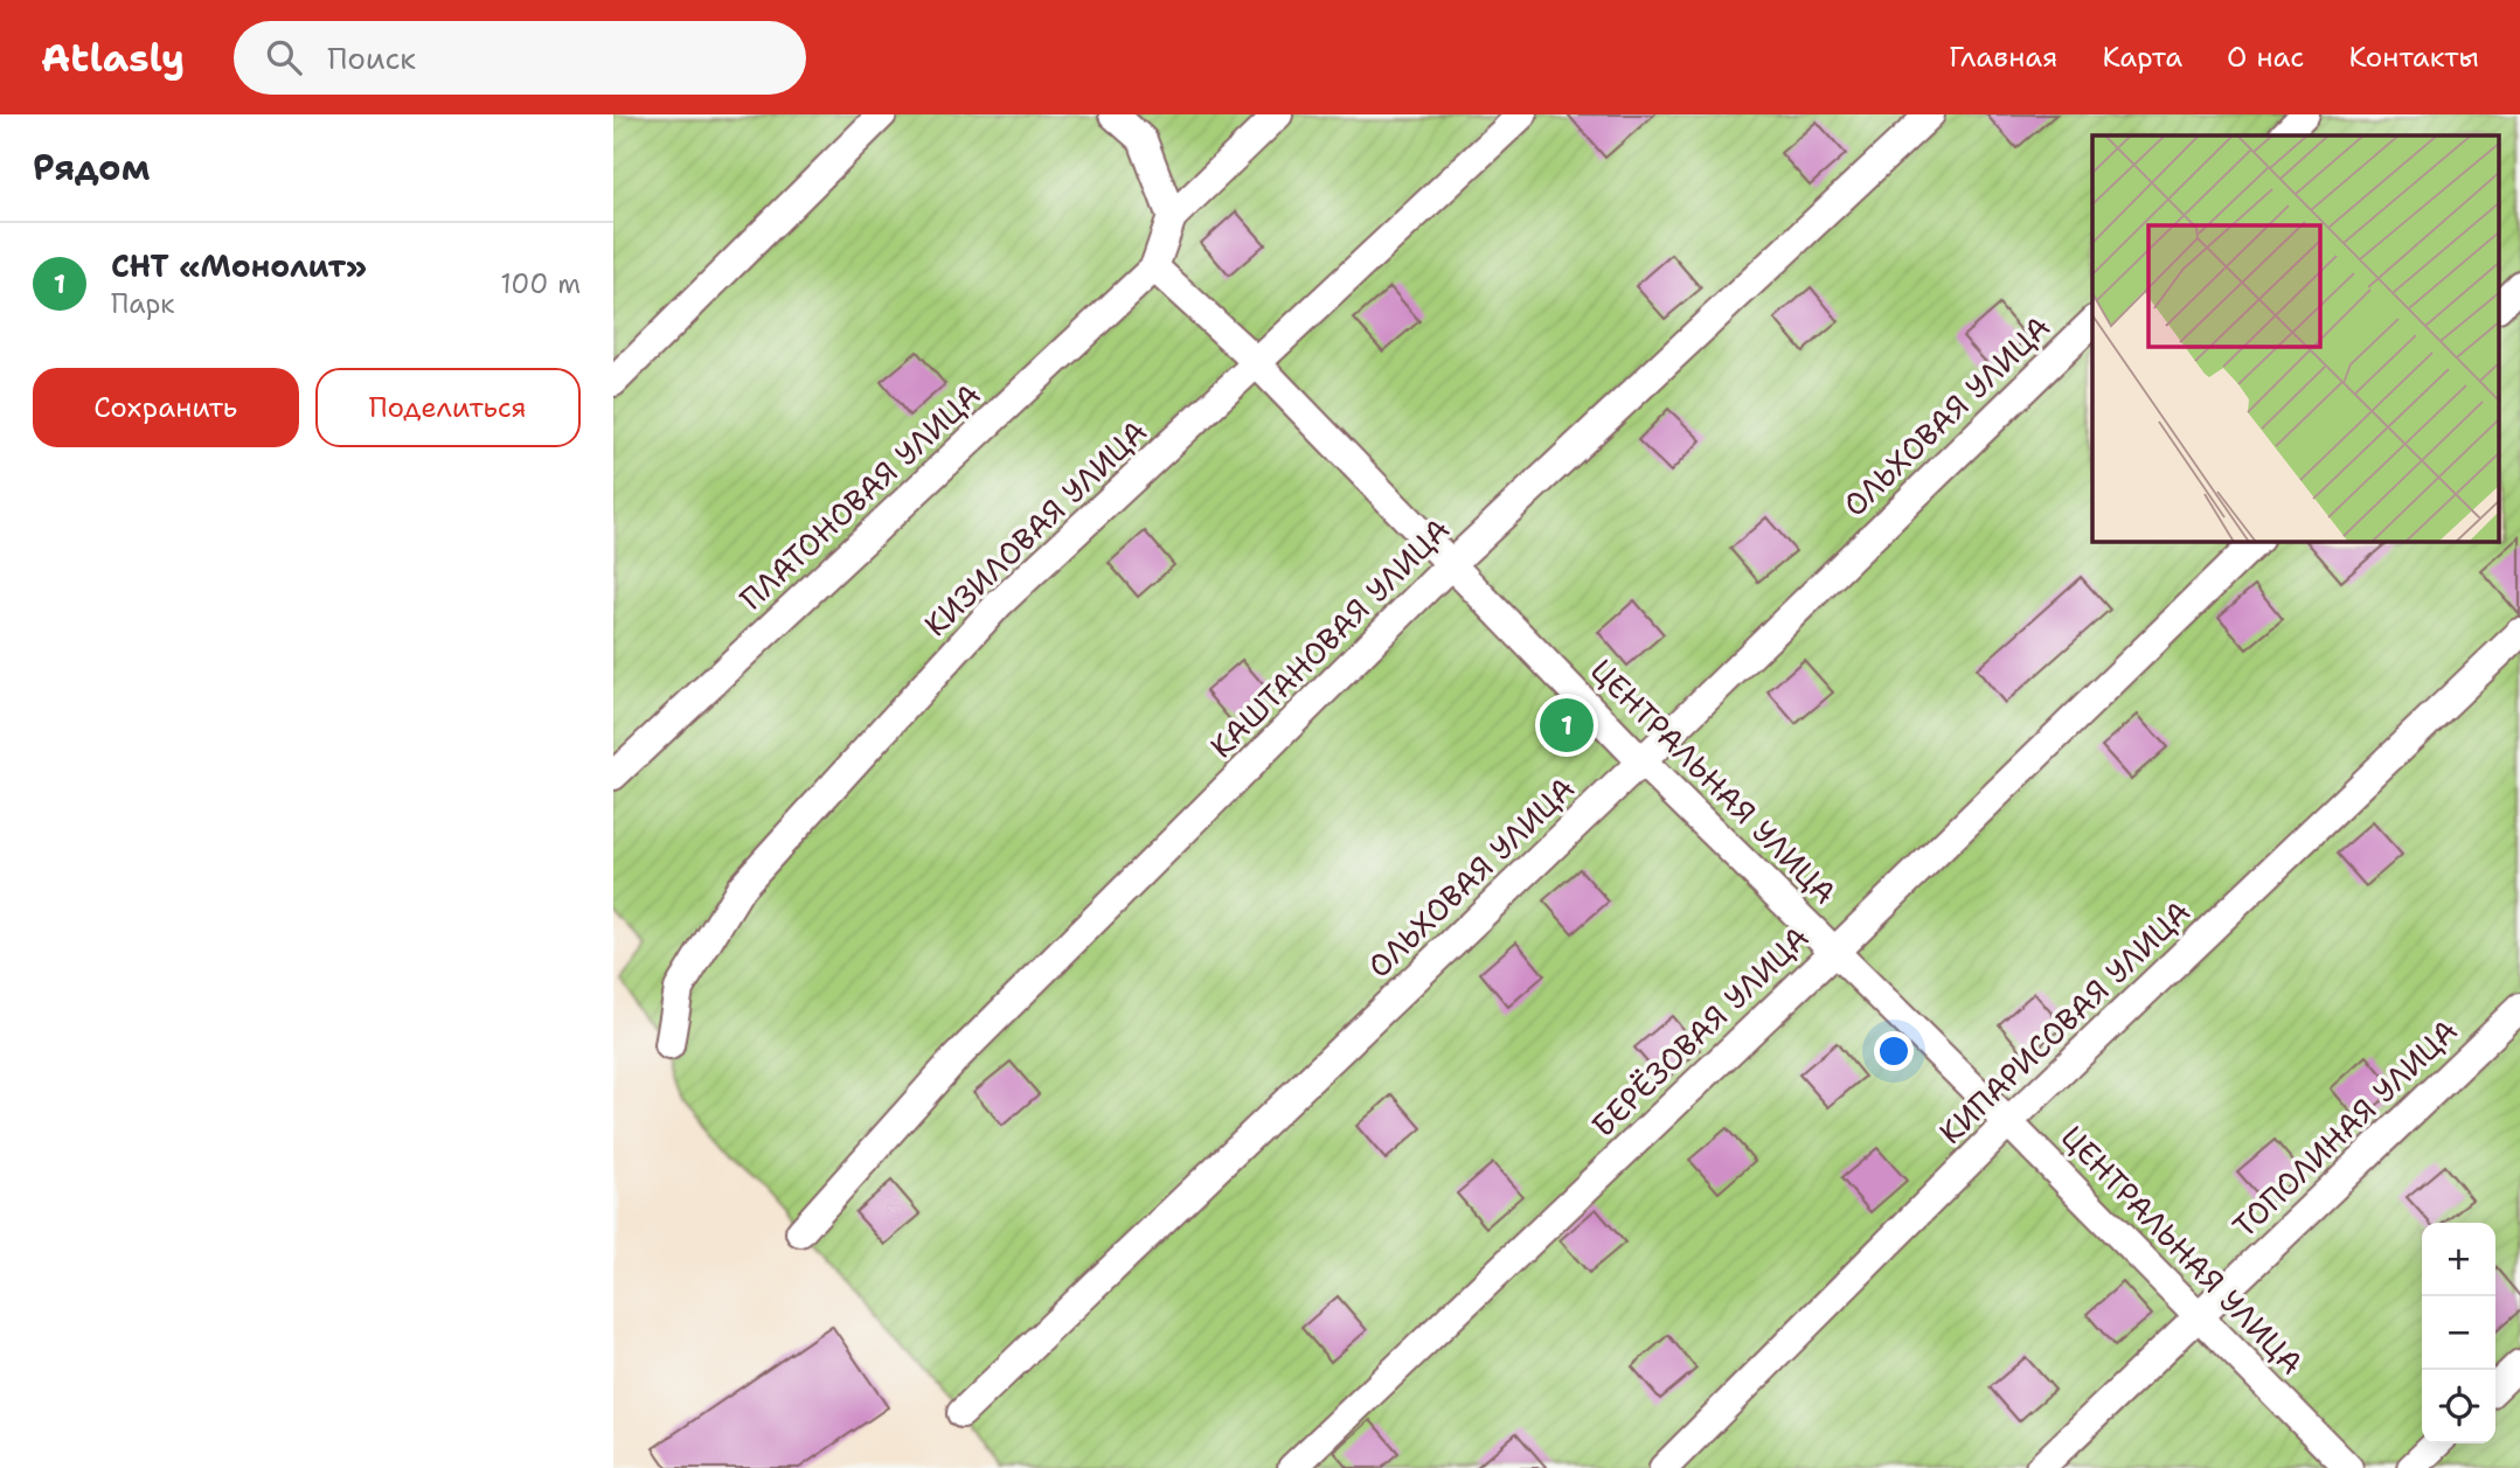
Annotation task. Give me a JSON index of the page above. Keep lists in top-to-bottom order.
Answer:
{
  "streets": {
    "street": [
      "ОЛЬХОВАЯ УЛИЦА",
      "ПЛАТОНОВАЯ УЛИЦА",
      "КИЗИЛОВАЯ УЛИЦА",
      "КАШТАНОВАЯ УЛИЦА",
      "ЦЕНТРАЛЬНАЯ УЛИЦА",
      "КИПАРИСОВАЯ УЛИЦА",
      "БЕРЁЗОВАЯ УЛИЦА",
      "ТОПОЛИНАЯ УЛИЦА"
    ]
  },
  "crossings": [
    ["ОЛЬХОВАЯ УЛИЦА", "ЦЕНТРАЛЬНАЯ УЛИЦА"],
    ["ПЛАТОНОВАЯ УЛИЦА", "ЦЕНТРАЛЬНАЯ УЛИЦА"],
    ["КИЗИЛОВАЯ УЛИЦА", "ЦЕНТРАЛЬНАЯ УЛИЦА"],
    ["КАШТАНОВАЯ УЛИЦА", "ЦЕНТРАЛЬНАЯ УЛИЦА"],
    ["ЦЕНТРАЛЬНАЯ УЛИЦА", "КИПАРИСОВАЯ УЛИЦА"],
    ["ЦЕНТРАЛЬНАЯ УЛИЦА", "БЕРЁЗОВАЯ УЛИЦА"],
    ["ЦЕНТРАЛЬНАЯ УЛИЦА", "ТОПОЛИНАЯ УЛИЦА"]
  ],
  "page": {
    "header": "Atlasly",
    "search": "Поиск",
    "nav": [
      "Главная",
      "Карта",
      "О нас",
      "Контакты"
    ],
    "heading": "Рядом",
    "list": [
      {
        "mark": "1",
        "name": "СНТ «Монолит»",
        "note": "Парк",
        "value": "100 m"
      }
    ],
    "buttons": ["Сохранить", "Поделиться"],
    "pins": "1",
    "map_buttons": ["+", "−"]
  }
}
